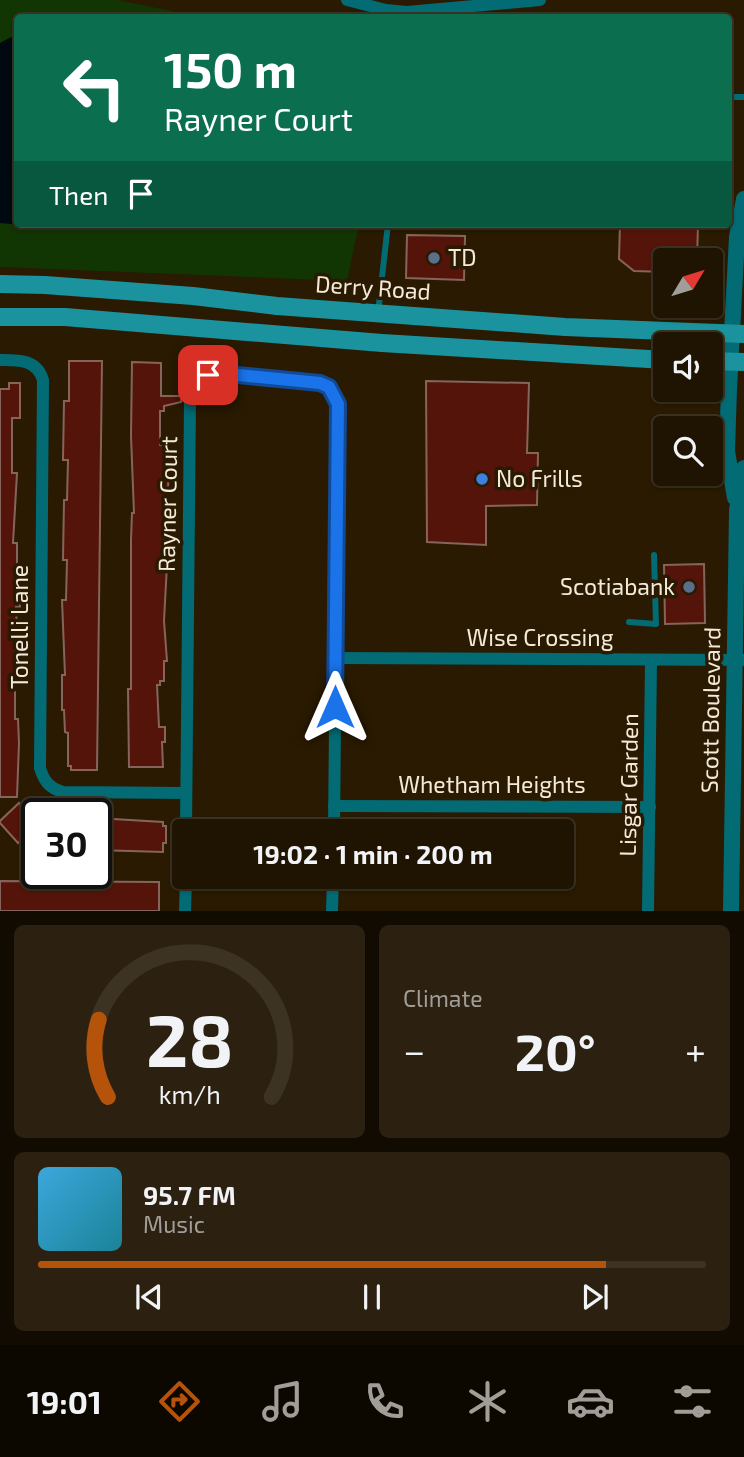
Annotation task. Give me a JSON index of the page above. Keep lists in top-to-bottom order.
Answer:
{
  "streets": {
    "main road": ["Derry Road"],
    "street": [
      "Rayner Court",
      "Tonelli Lane",
      "Wise Crossing",
      "Scott Boulevard",
      "Whetham Heights",
      "Lisgar Garden"
    ]
  },
  "crossings": [
    ["Derry Road", "Scott Boulevard"],
    ["Rayner Court", "Tonelli Lane"],
    ["Rayner Court", "Wise Crossing"],
    ["Rayner Court", "Whetham Heights"],
    ["Wise Crossing", "Scott Boulevard"],
    ["Wise Crossing", "Lisgar Garden"],
    ["Whetham Heights", "Lisgar Garden"]
  ],
  "places": ["TD", "No Frills", "Scotiabank"],
  "north": "top right",
  "page": {
    "turn": ["150 m", "Rayner Court"],
    "then": "Then",
    "limit": "30",
    "trip": "19:02 · 1 min · 200 m",
    "tile": "Climate",
    "heat": ["−", "20°", "+"],
    "song": ["95.7 FM", "Music"],
    "tabs": "19:01",
    "gauge": ["28", "km/h"]
  }
}
